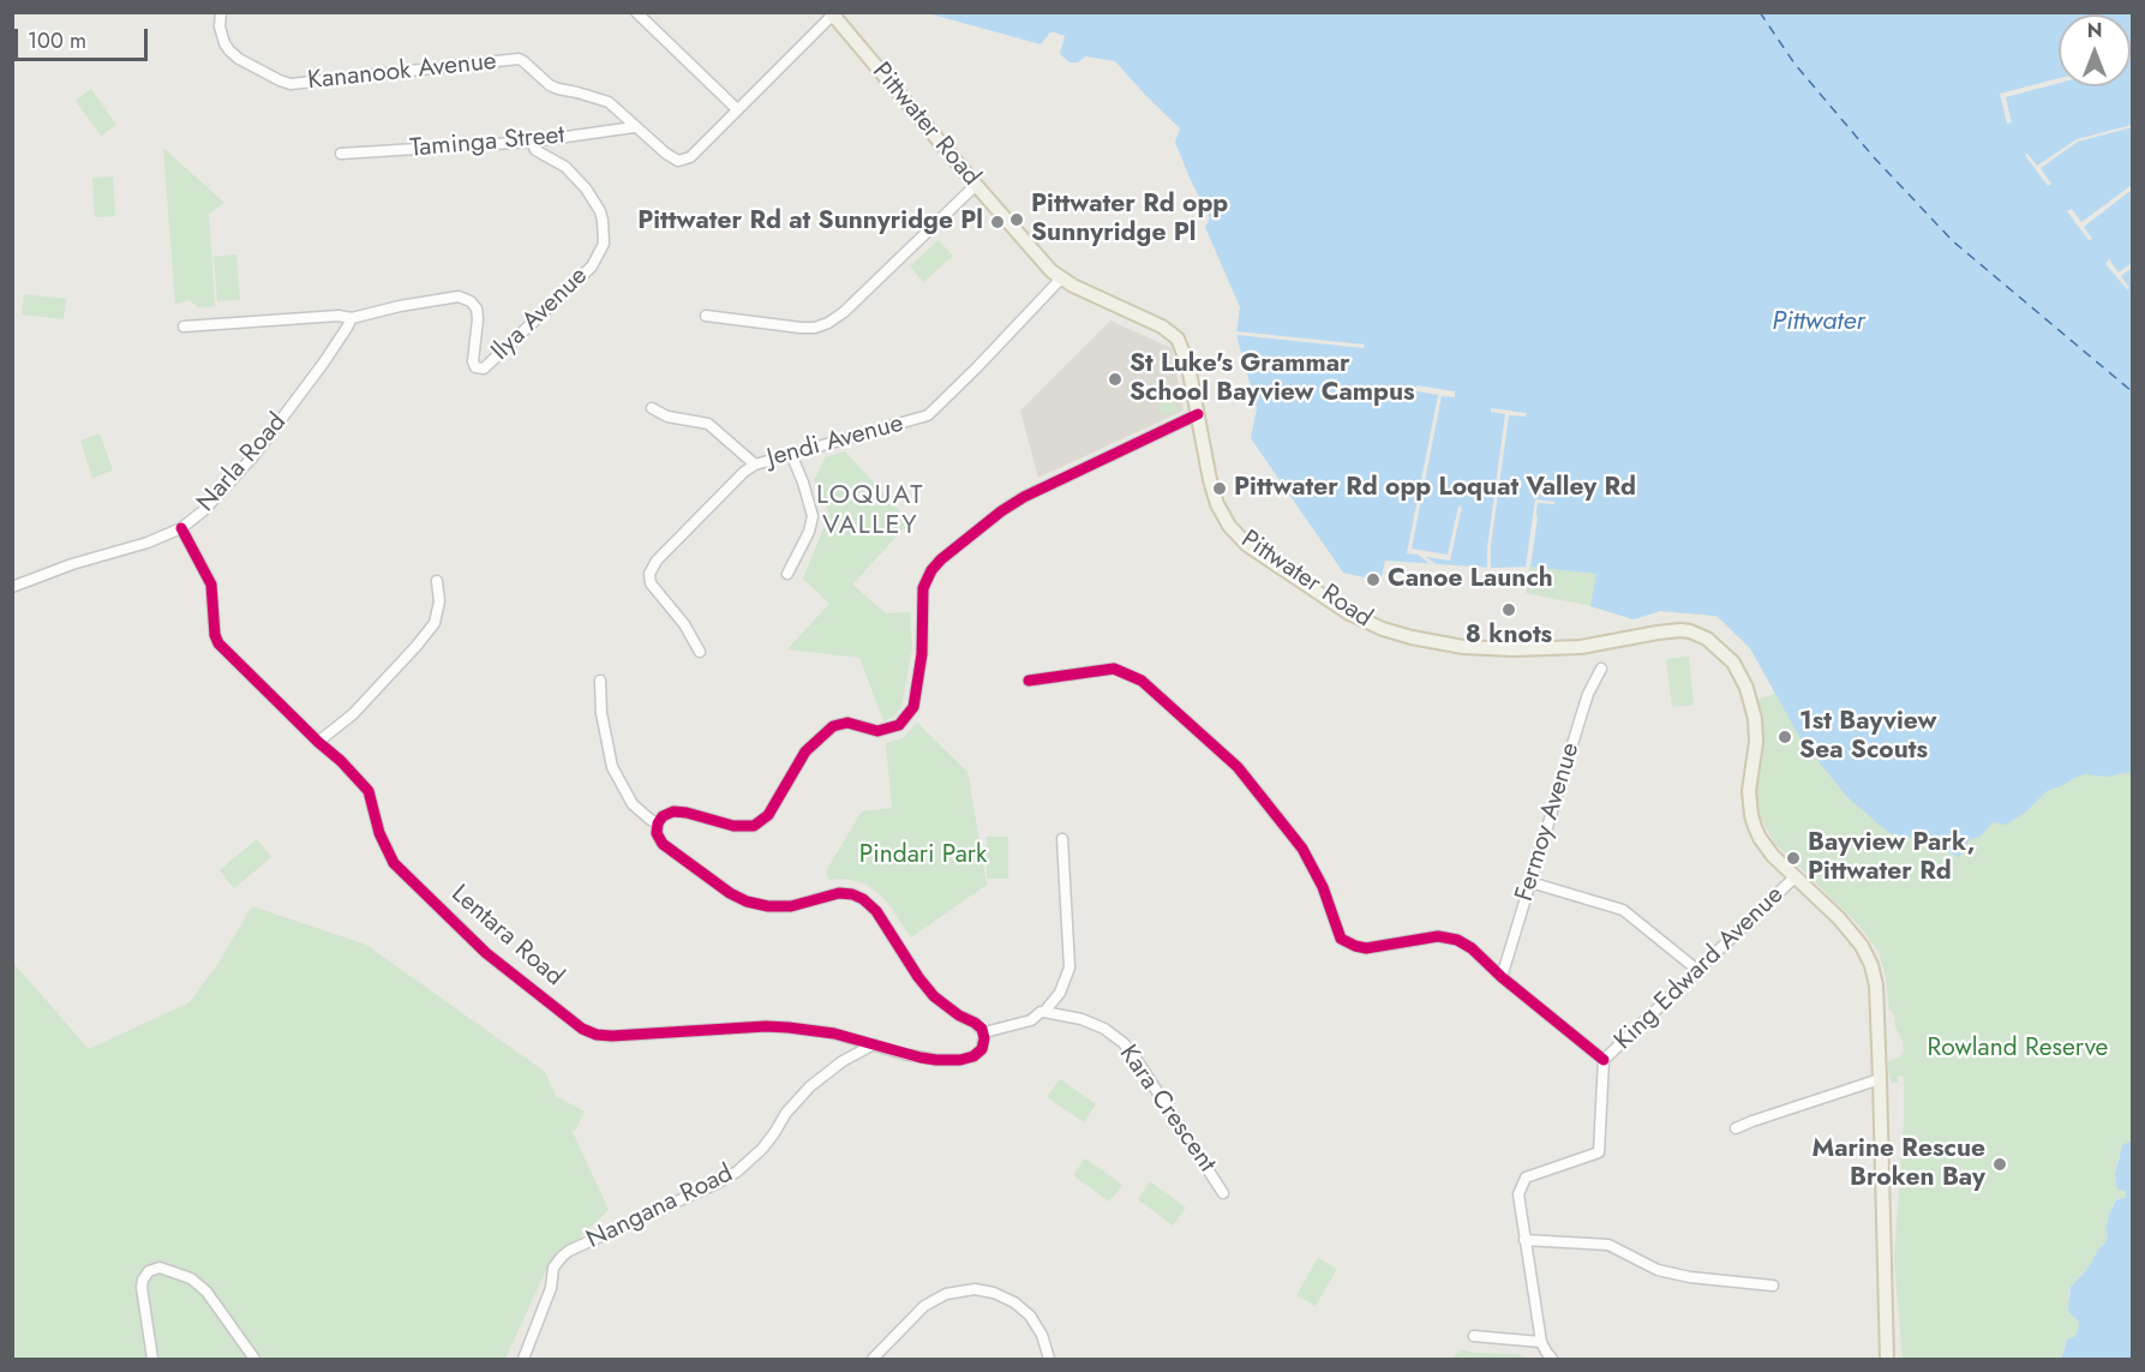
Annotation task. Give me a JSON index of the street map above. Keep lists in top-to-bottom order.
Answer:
{
  "streets": {
    "main road": ["Pittwater Road"],
    "street": [
      "Kananook Avenue",
      "Taminga Street",
      "Ilya Avenue",
      "Jendi Avenue",
      "Narla Road",
      "Fermoy Avenue",
      "Lentara Road",
      "King Edward Avenue",
      "Kara Crescent",
      "Nangana Road"
    ]
  },
  "crossings": [
    ["Kananook Avenue", "Pittwater Road"],
    ["Kananook Avenue", "Taminga Street"],
    ["Pittwater Road", "Jendi Avenue"],
    ["Pittwater Road", "King Edward Avenue"],
    ["Taminga Street", "Ilya Avenue"],
    ["Ilya Avenue", "Narla Road"],
    ["Narla Road", "Lentara Road"],
    ["Lentara Road", "Nangana Road"]
  ],
  "districts": ["LOQUAT VALLEY"],
  "water": ["Pittwater"],
  "parks": ["Pindari Park", "Rowland Reserve"],
  "places": [
    "Pittwater Rd opp Sunnyridge Pl",
    "Pittwater Rd at Sunnyridge Pl",
    "St Luke's Grammar School Bayview Campus",
    "Pittwater Rd opp Loquat Valley Rd",
    "Canoe Launch",
    "8 knots",
    "1st Bayview Sea Scouts",
    "Bayview Park, Pittwater Rd",
    "Marine Rescue Broken Bay"
  ],
  "scale_bar": "100 m",
  "north": "top"
}
